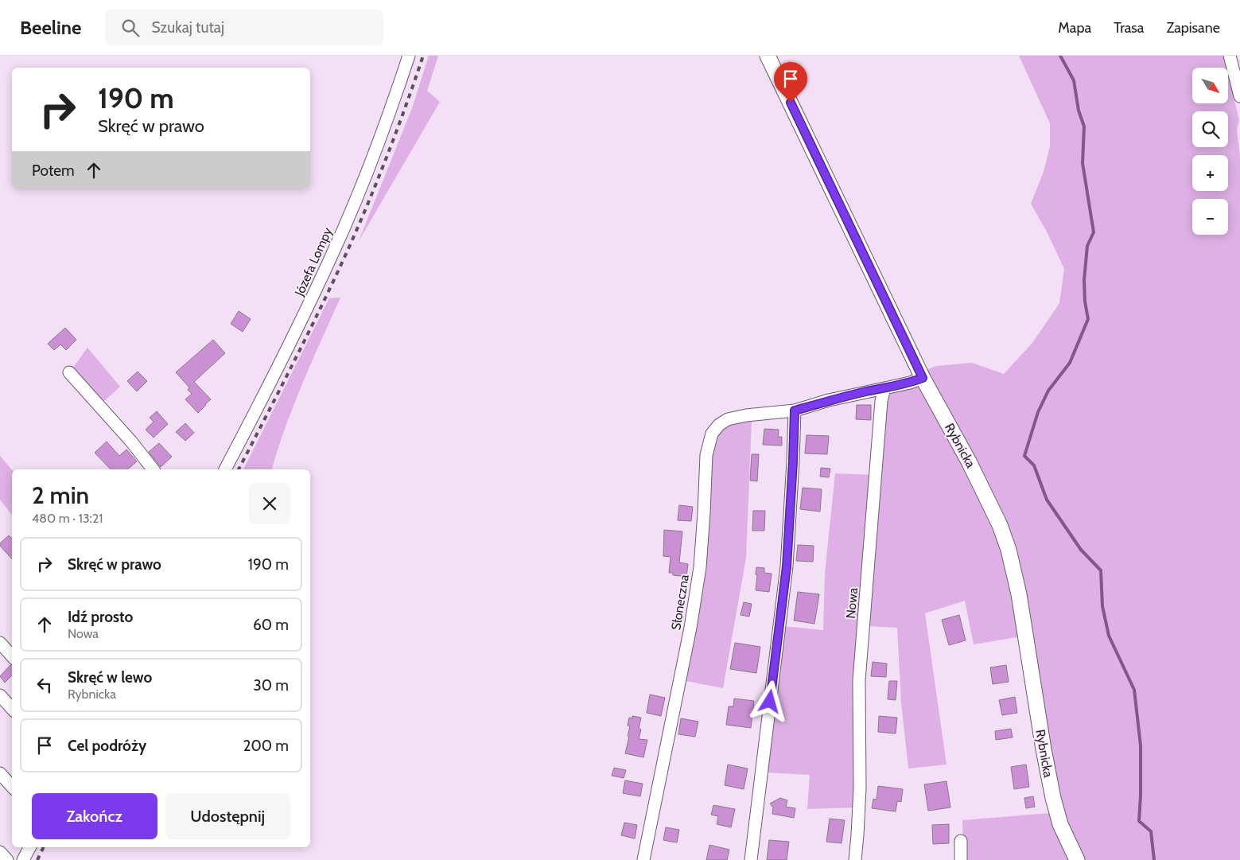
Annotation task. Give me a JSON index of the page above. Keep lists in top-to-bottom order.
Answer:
{
  "streets": {
    "street": [
      "Józefa Lompy",
      "Rybnicka",
      "Słoneczna",
      "Nowa"
    ]
  },
  "crossings": [
    ["Słoneczna", "Nowa"]
  ],
  "north": "bottom right",
  "page": {
    "header": "Beeline",
    "search": "Szukaj tutaj",
    "nav": ["Mapa", "Trasa", "Zapisane"],
    "map_buttons": ["+", "−"],
    "turn": ["190 m", "Skręć w prawo"],
    "then": "Potem",
    "heading": ["2 min", "480 m · 13:21"],
    "list": [
      {
        "name": "Skręć w prawo",
        "value": "190 m"
      },
      {
        "name": "Idź prosto",
        "note": "Nowa",
        "value": "60 m"
      },
      {
        "name": "Skręć w lewo",
        "note": "Rybnicka",
        "value": "30 m"
      },
      {
        "name": "Cel podróży",
        "value": "200 m"
      }
    ],
    "buttons": ["Zakończ", "Udostępnij"]
  }
}
